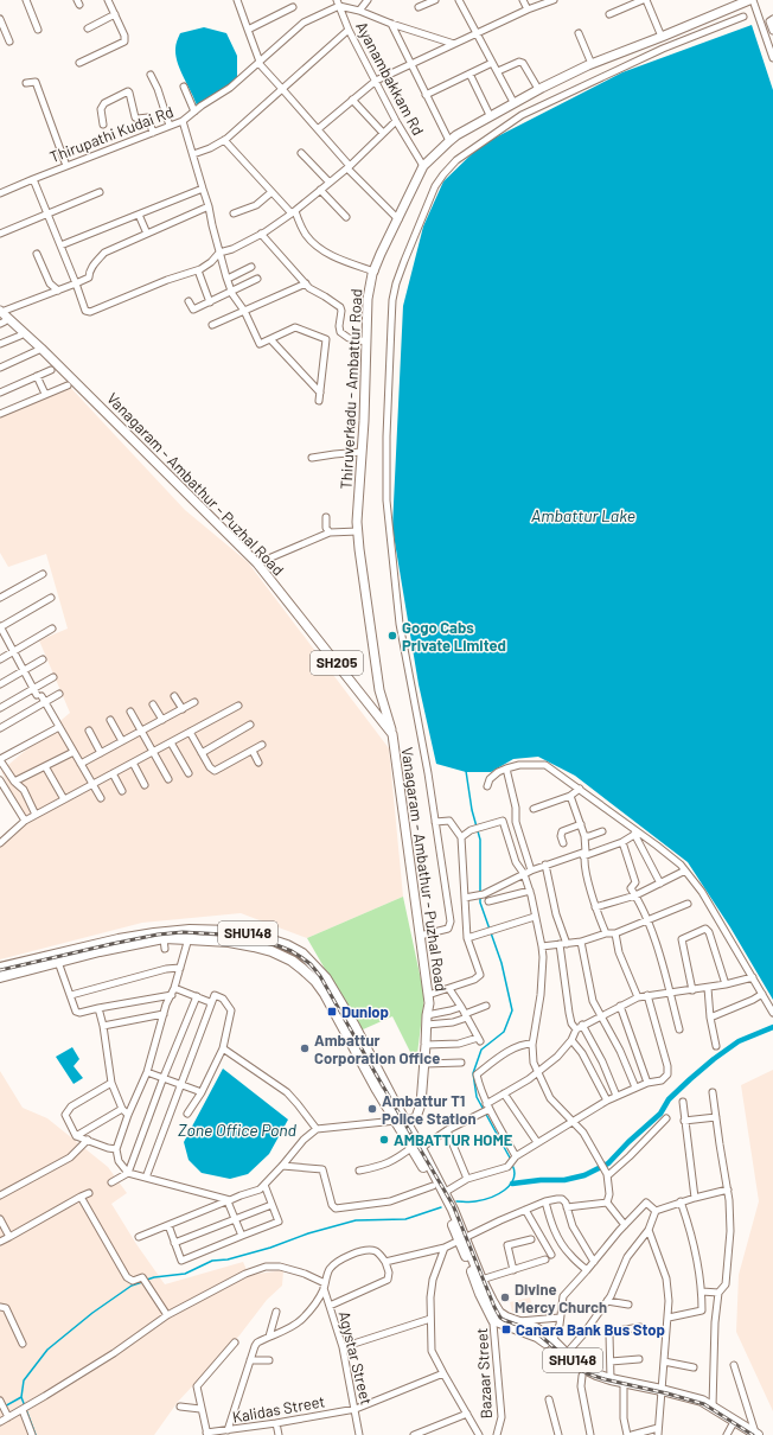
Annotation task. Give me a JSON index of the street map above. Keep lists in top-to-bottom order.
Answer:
{
  "streets": {
    "highway": ["SHU148"],
    "main road": ["Thiruverkadu - Ambattur Road", "Vanagaram - Ambathur - Puzhal Road", "SH205"],
    "street": [
      "Ayanambakkam Rd",
      "Thirupathi Kudai Rd",
      "Agystar Street",
      "Bazaar Street",
      "Kalidas Street"
    ]
  },
  "crossings": [
    ["Ayanambakkam Rd", "Thirupathi Kudai Rd"],
    ["Ayanambakkam Rd", "Thiruverkadu - Ambattur Road"],
    ["Thiruverkadu - Ambattur Road", "Vanagaram - Ambathur - Puzhal Road"],
    ["Vanagaram - Ambathur - Puzhal Road", "SHU148"],
    ["SHU148", "Bazaar Street"],
    ["Agystar Street", "Kalidas Street"]
  ],
  "water": ["Ambattur Lake", "Zone Office Pond"],
  "places": {
    "other": [
      "Gogo Cabs Private Limited",
      "Ambattur Corporation Office",
      "Ambattur T1 Police Station",
      "AMBATTUR HOME",
      "Divine Mercy Church"
    ],
    "transit": ["Dunlop", "Canara Bank Bus Stop"]
  }
}
